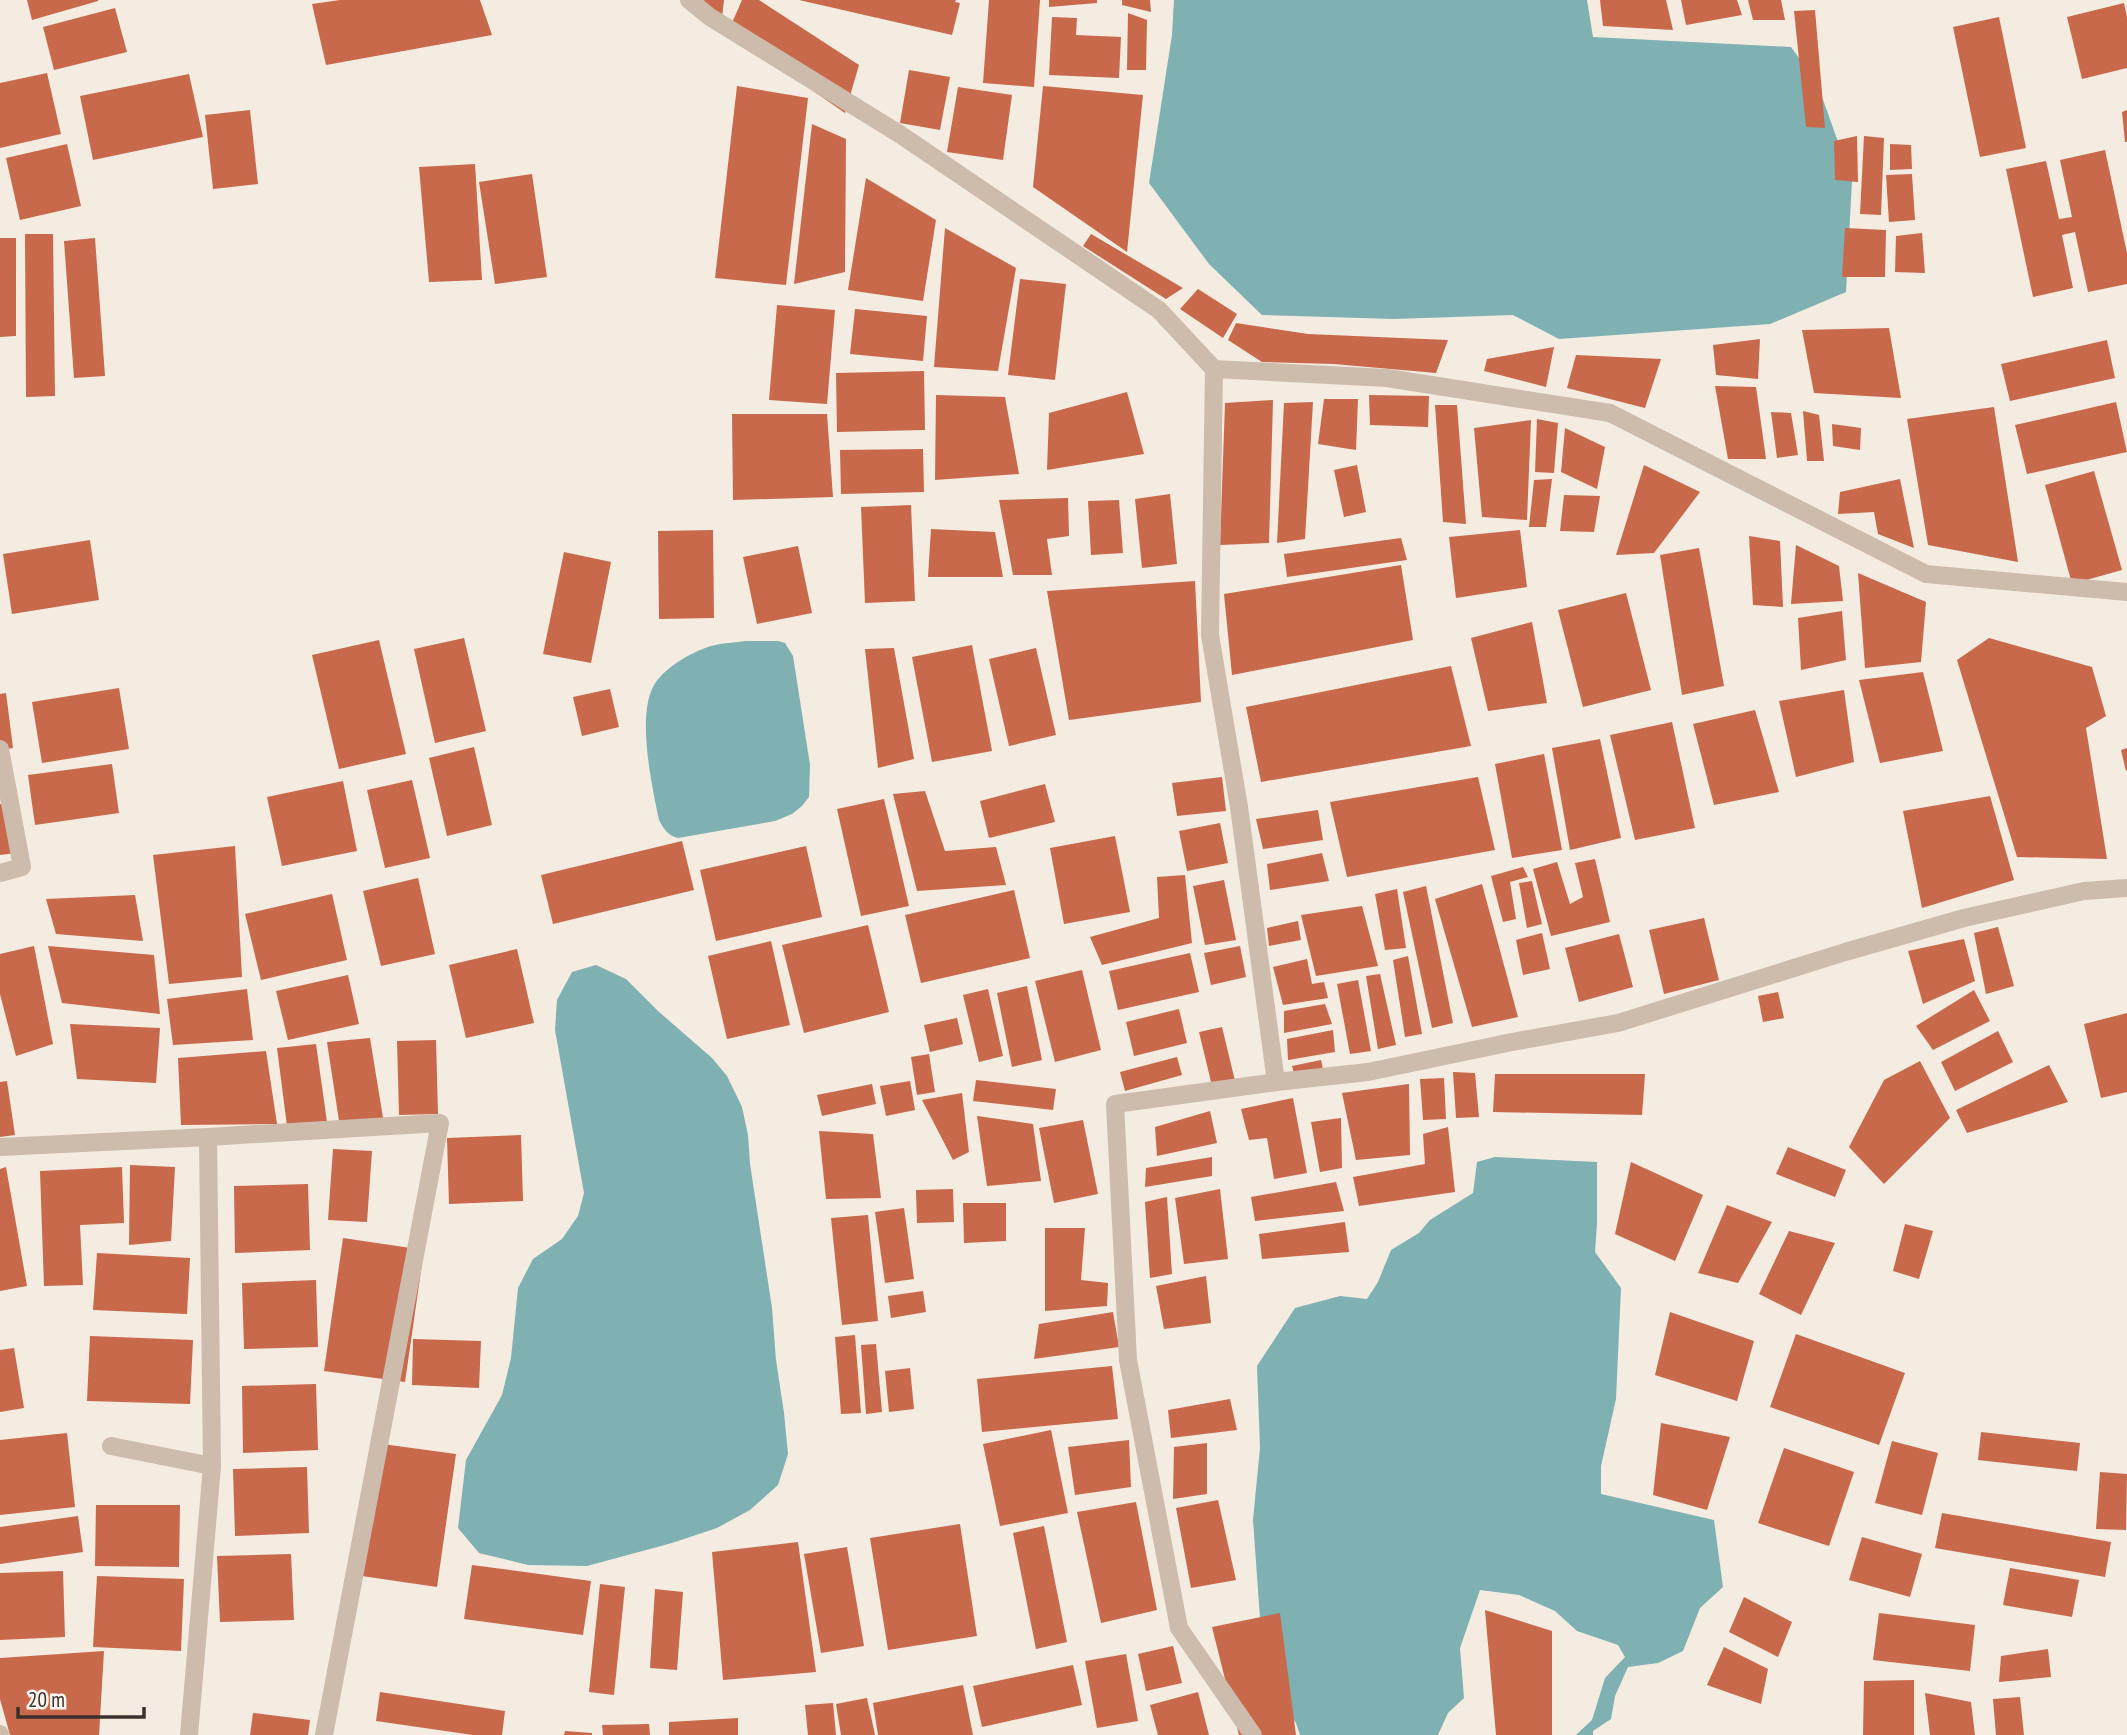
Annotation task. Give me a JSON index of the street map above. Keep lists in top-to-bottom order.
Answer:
{
  "scale_bar": "20 m"
}
